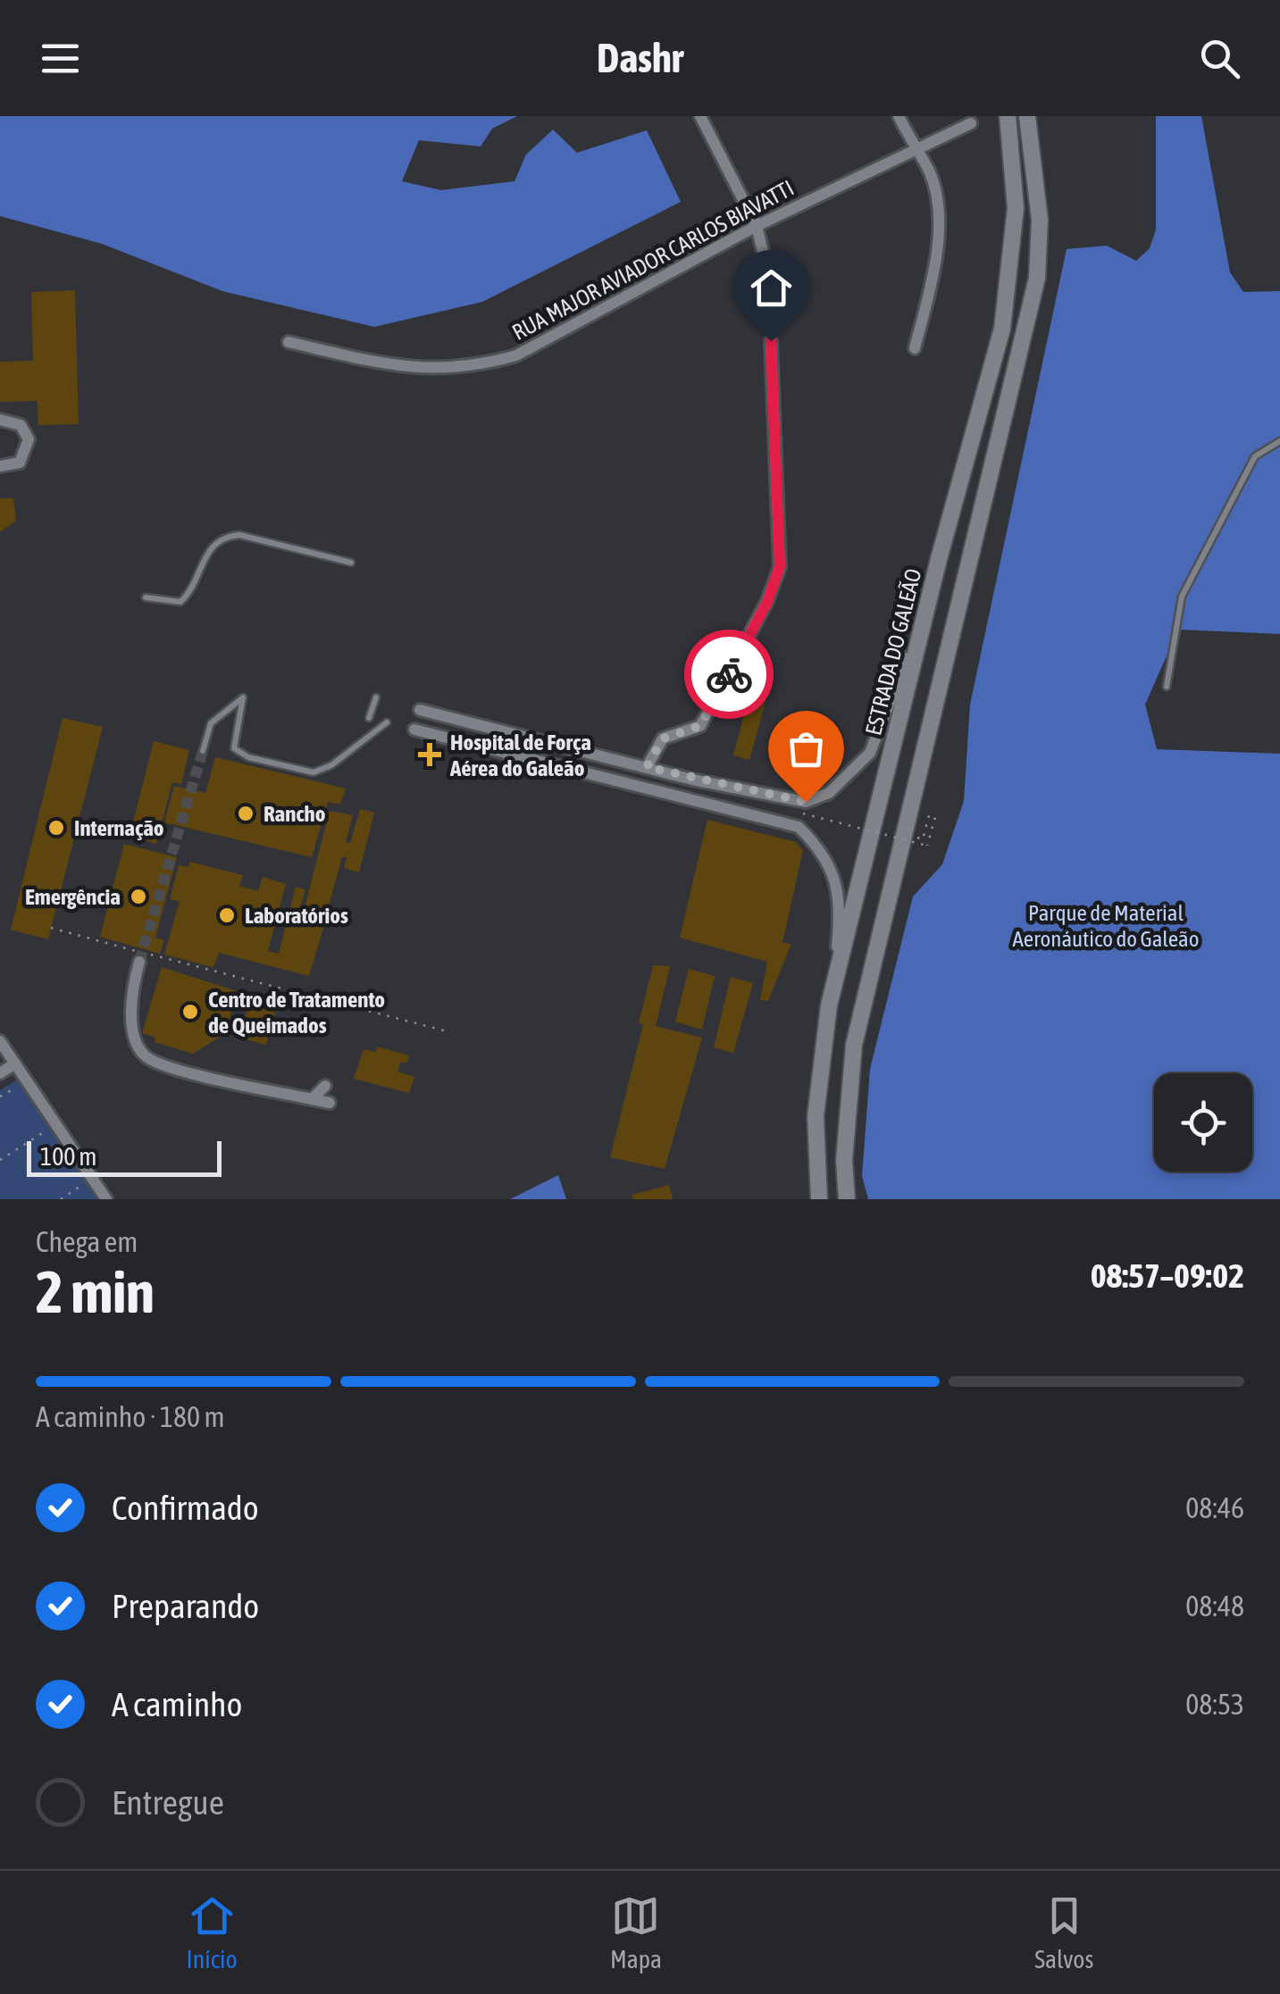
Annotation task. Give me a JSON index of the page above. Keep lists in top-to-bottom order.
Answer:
{
  "streets": {
    "main road": ["ESTRADA DO GALEÃO"],
    "street": ["RUA MAJOR AVIADOR CARLOS BIAVATTI"]
  },
  "parks": ["Parque de Material Aeronáutico do Galeão"],
  "places": {
    "health": ["Hospital de Força Aérea do Galeão"],
    "other": [
      "Rancho",
      "Internação",
      "Emergência",
      "Laboratórios",
      "Centro de Tratamento de Queimados"
    ]
  },
  "scale_bar": "100 m",
  "page": {
    "header": "Dashr",
    "scale": "100 m",
    "heading": ["2 min", "Chega em", "08:57–09:02"],
    "bar": "A caminho · 180 m",
    "list": [
      ["Confirmado", "08:46"],
      ["Preparando", "08:48"],
      ["A caminho", "08:53"],
      "Entregue"
    ],
    "tabs": ["Início", "Mapa", "Salvos"]
  }
}
